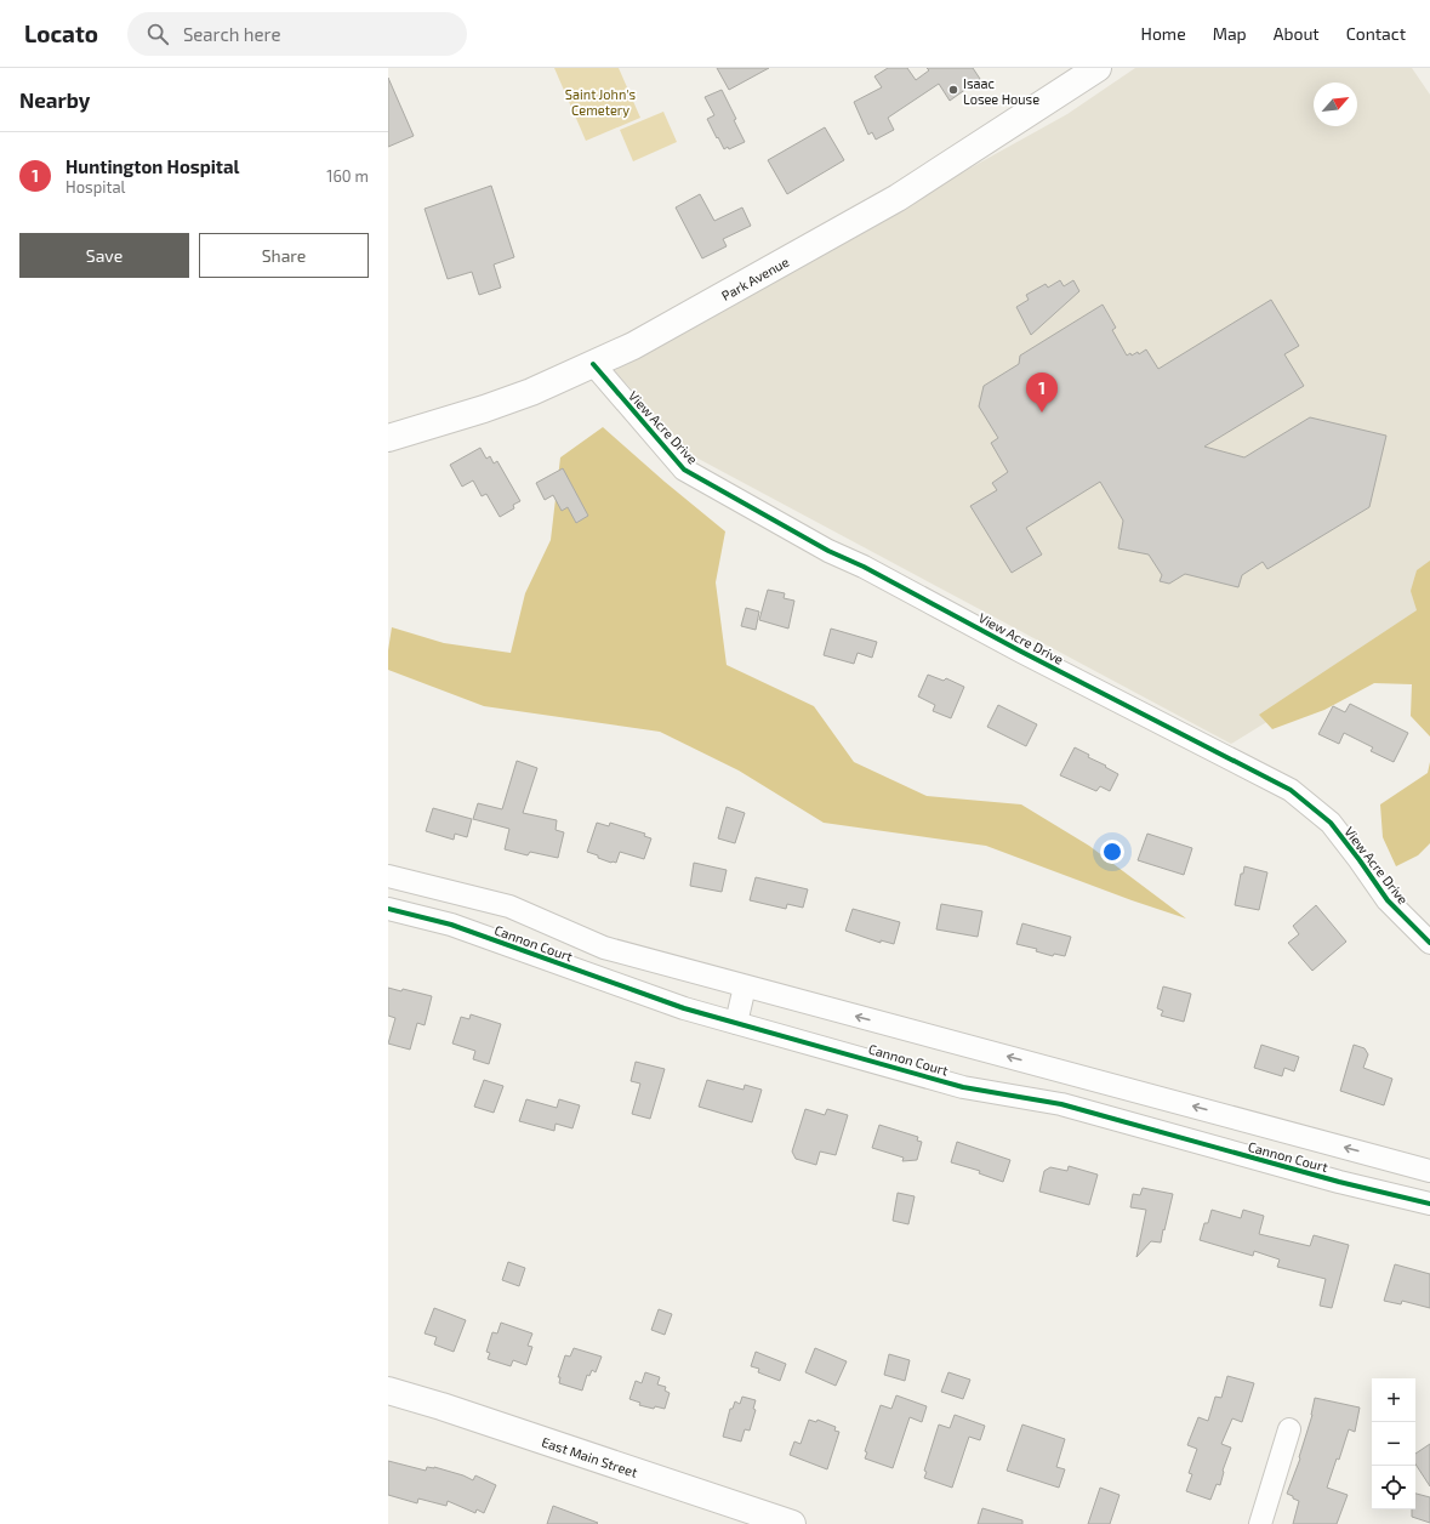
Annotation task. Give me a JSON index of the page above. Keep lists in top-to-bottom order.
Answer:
{
  "streets": {
    "main road": ["Park Avenue", "East Main Street"],
    "street": ["View Acre Drive", "Cannon Court"]
  },
  "crossings": [
    ["Park Avenue", "View Acre Drive"]
  ],
  "parks": ["Saint John's Cemetery"],
  "places": ["Isaac Losee House"],
  "north": "top right",
  "page": {
    "header": "Locato",
    "search": "Search here",
    "nav": [
      "Home",
      "Map",
      "About",
      "Contact"
    ],
    "heading": "Nearby",
    "list": [
      {
        "mark": "1",
        "name": "Huntington Hospital",
        "note": "Hospital",
        "value": "160 m"
      }
    ],
    "buttons": ["Save", "Share"],
    "pins": "1",
    "map_buttons": ["+", "−"]
  }
}
